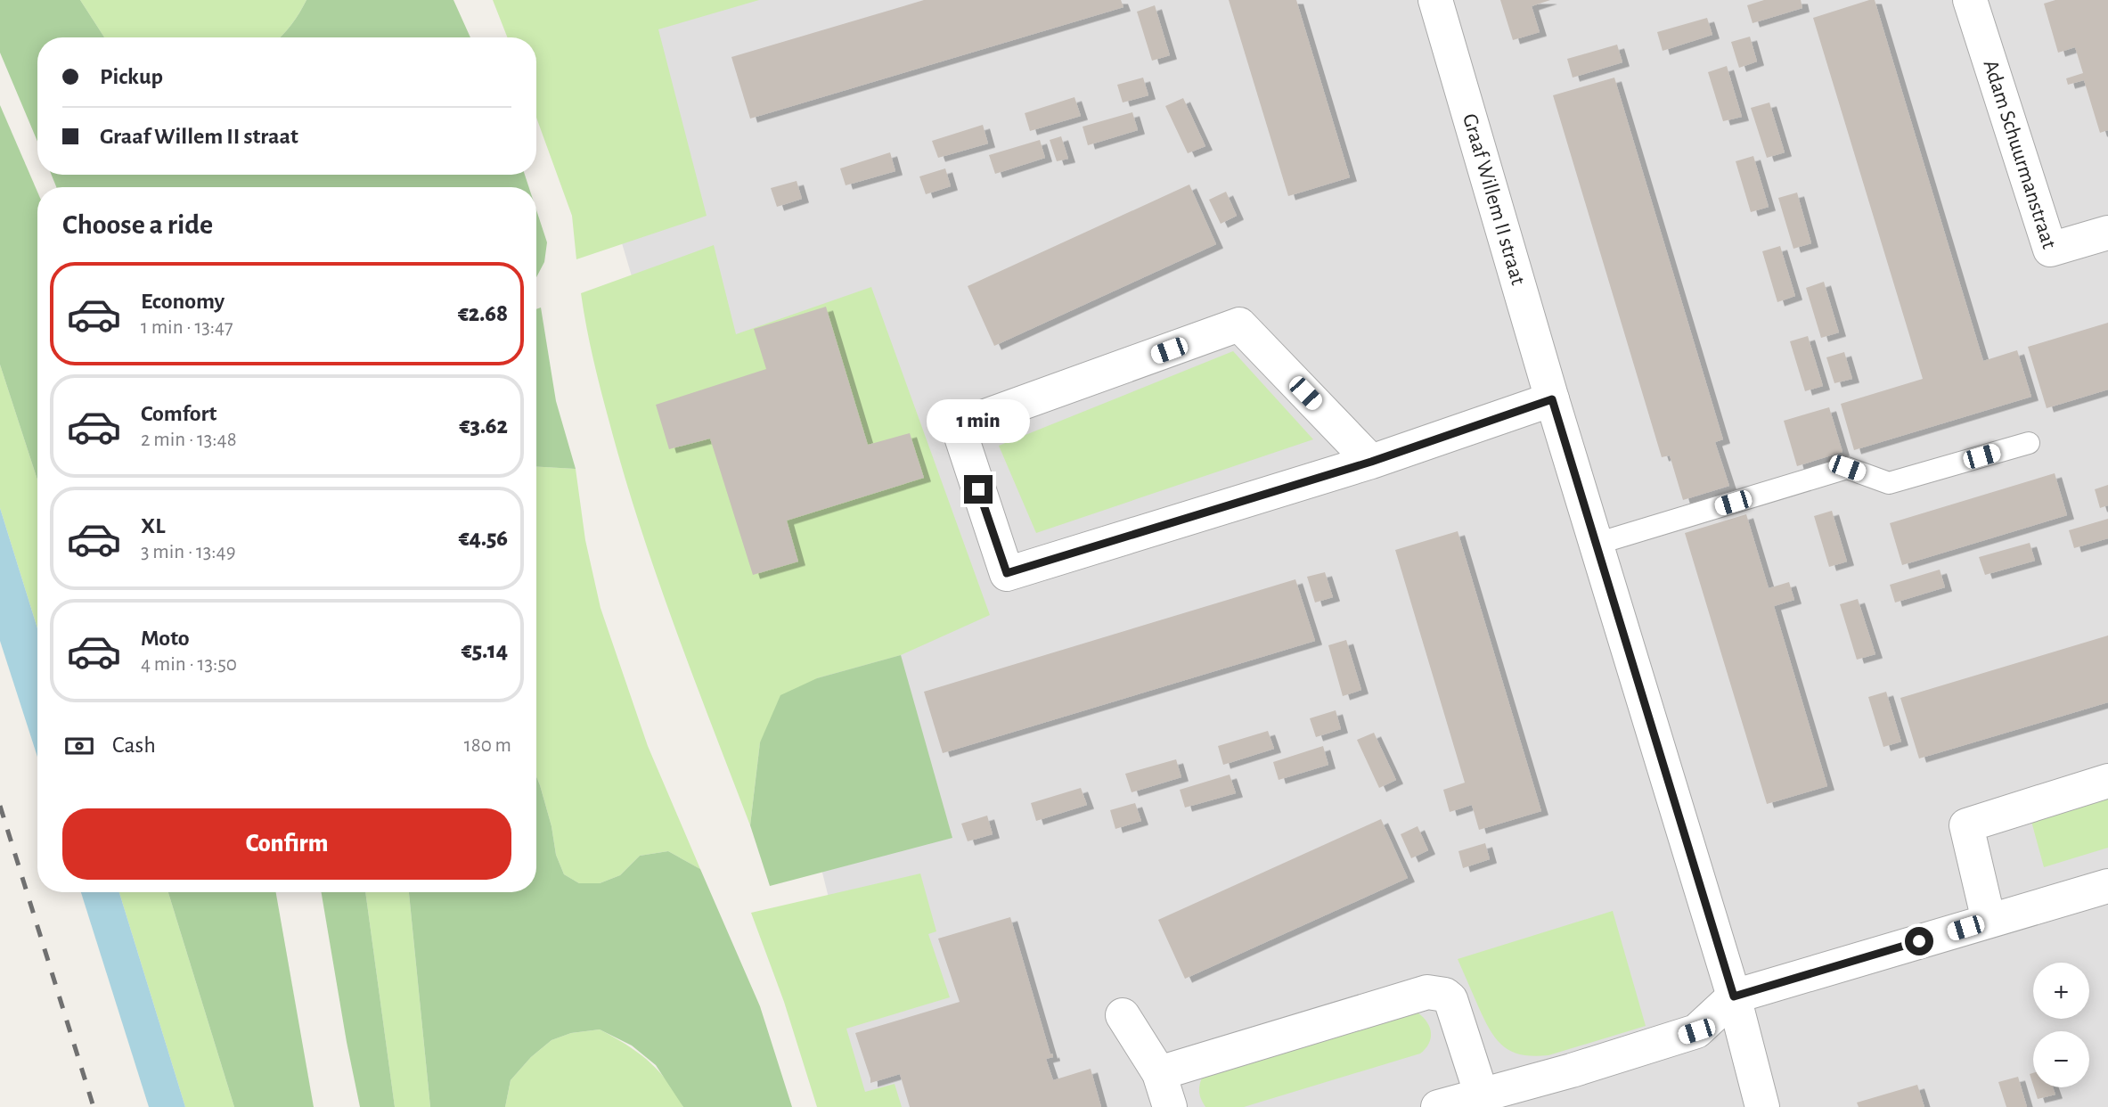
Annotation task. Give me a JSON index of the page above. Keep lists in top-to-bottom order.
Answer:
{
  "streets": {
    "street": ["Adam Schuurmanstraat", "Graaf Willem II straat"]
  },
  "page": {
    "banner": ["Pickup", "Graaf Willem II straat"],
    "heading": "Choose a ride",
    "list": [
      {
        "name": "Economy",
        "note": "1 min · 13:47",
        "value": "€2.68"
      },
      {
        "name": "Comfort",
        "note": "2 min · 13:48",
        "value": "€3.62"
      },
      {
        "name": "XL",
        "note": "3 min · 13:49",
        "value": "€4.56"
      },
      {
        "name": "Moto",
        "note": "4 min · 13:50",
        "value": "€5.14"
      }
    ],
    "bubble": "1 min",
    "pay": ["Cash", "180 m"],
    "buttons": "Confirm",
    "map_buttons": ["+", "−"]
  }
}
